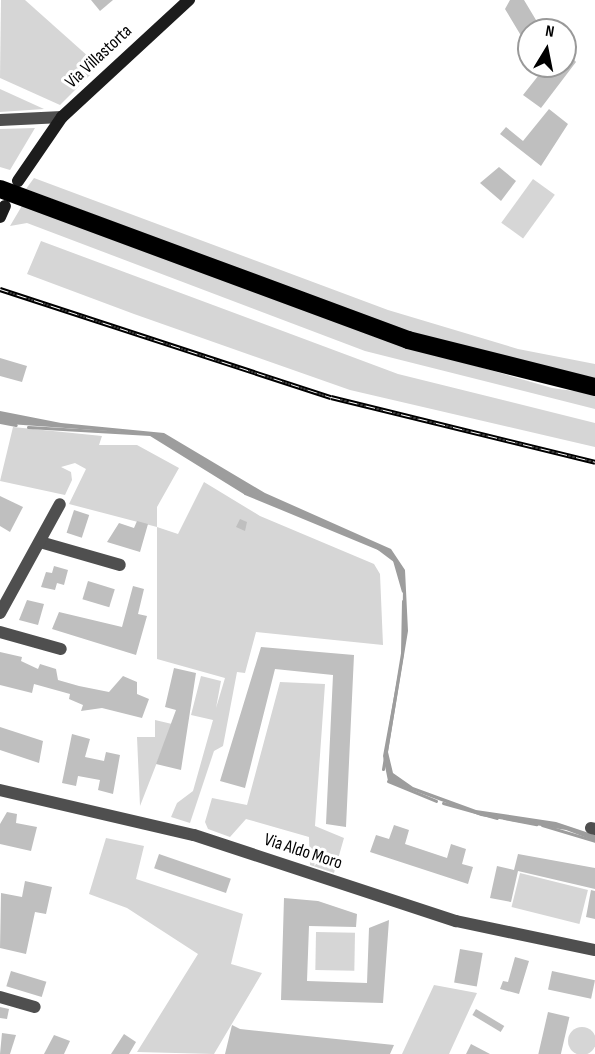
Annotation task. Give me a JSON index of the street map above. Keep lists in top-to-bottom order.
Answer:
{
  "streets": {
    "street": ["Via Villastorta", "Via Aldo Moro"]
  },
  "north": "top"
}
